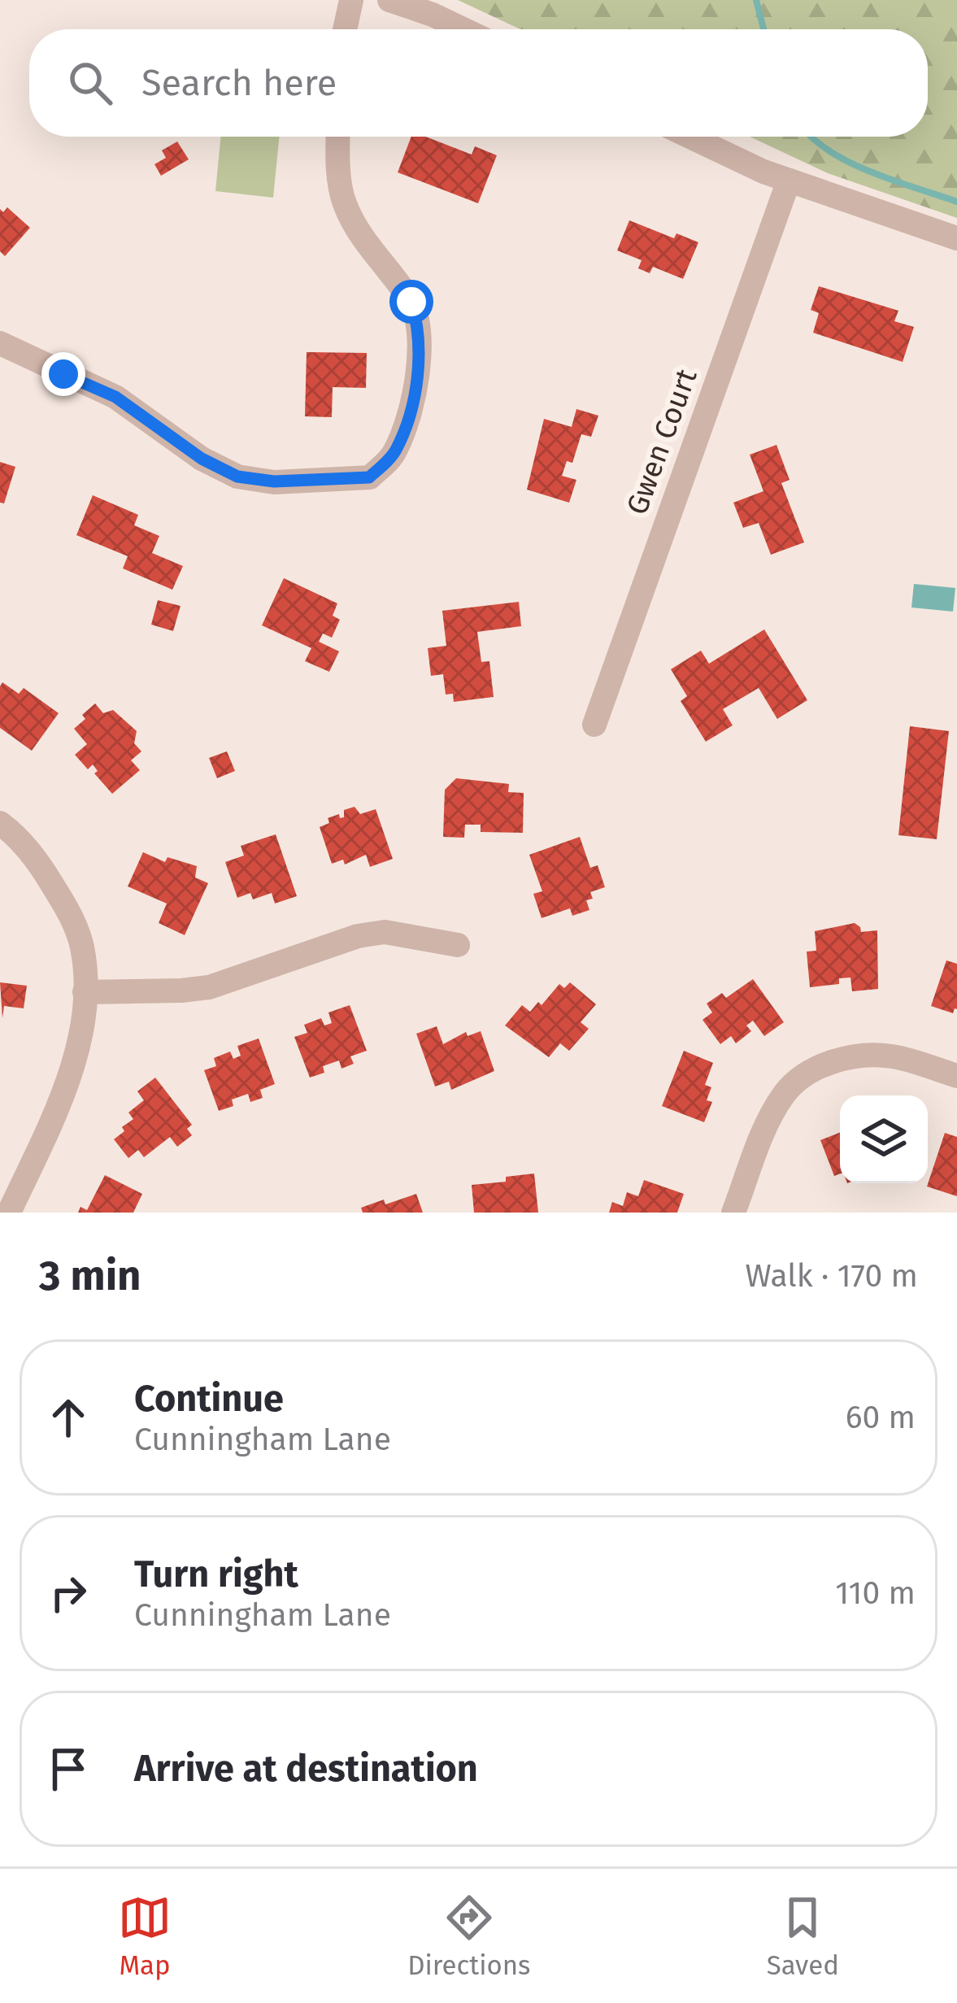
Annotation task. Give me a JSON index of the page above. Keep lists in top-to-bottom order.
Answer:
{
  "streets": {
    "street": ["Gwen Court"]
  },
  "page": {
    "search": "Search here",
    "heading": ["3 min", "Walk · 170 m"],
    "list": [
      ["Continue", "Cunningham Lane", "60 m"],
      ["Turn right", "Cunningham Lane", "110 m"],
      "Arrive at destination"
    ],
    "nav": ["Map", "Directions", "Saved"]
  }
}
